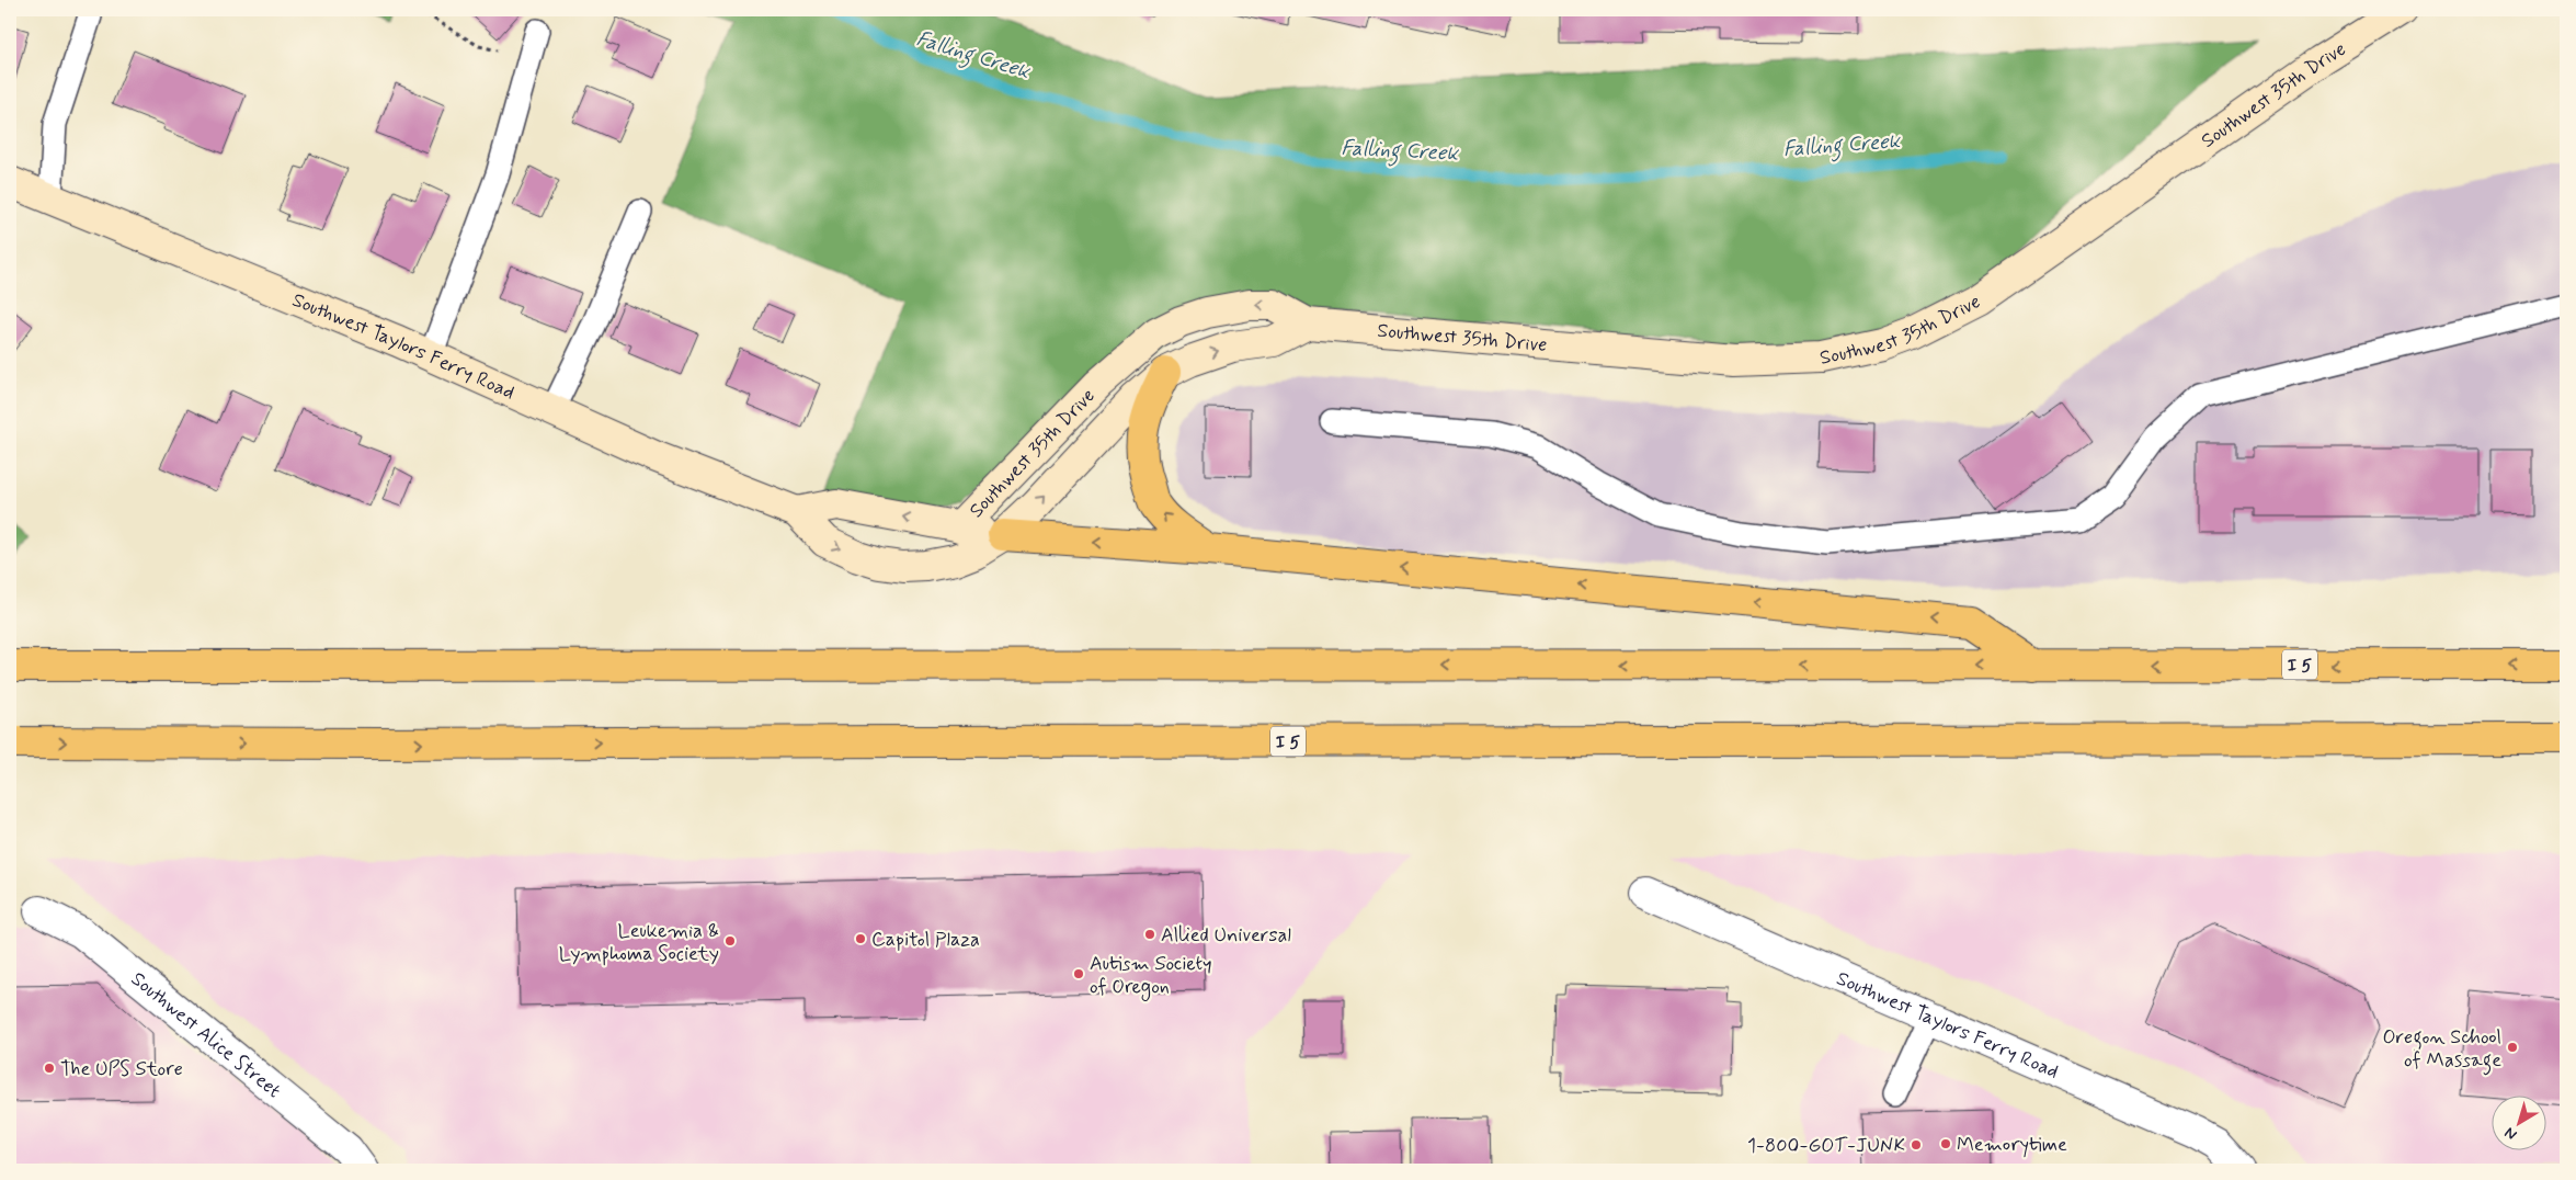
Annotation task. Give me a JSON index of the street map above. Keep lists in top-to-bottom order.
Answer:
{
  "streets": {
    "highway": ["I 5"],
    "street": ["Southwest 35th Drive", "Southwest Taylors Ferry Road", "Southwest Alice Street"]
  },
  "crossings": [
    ["Southwest 35th Drive", "Southwest Taylors Ferry Road"]
  ],
  "water": ["Falling Creek"],
  "places": [
    "Allied Universal",
    "Capitol Plaza",
    "Leukemia & Lymphoma Society",
    "Autism Society of Oregon",
    "Oregon School of Massage",
    "The UPS Store",
    "Memorytime",
    "1-800-GOT-JUNK"
  ],
  "north": "bottom left"
}
